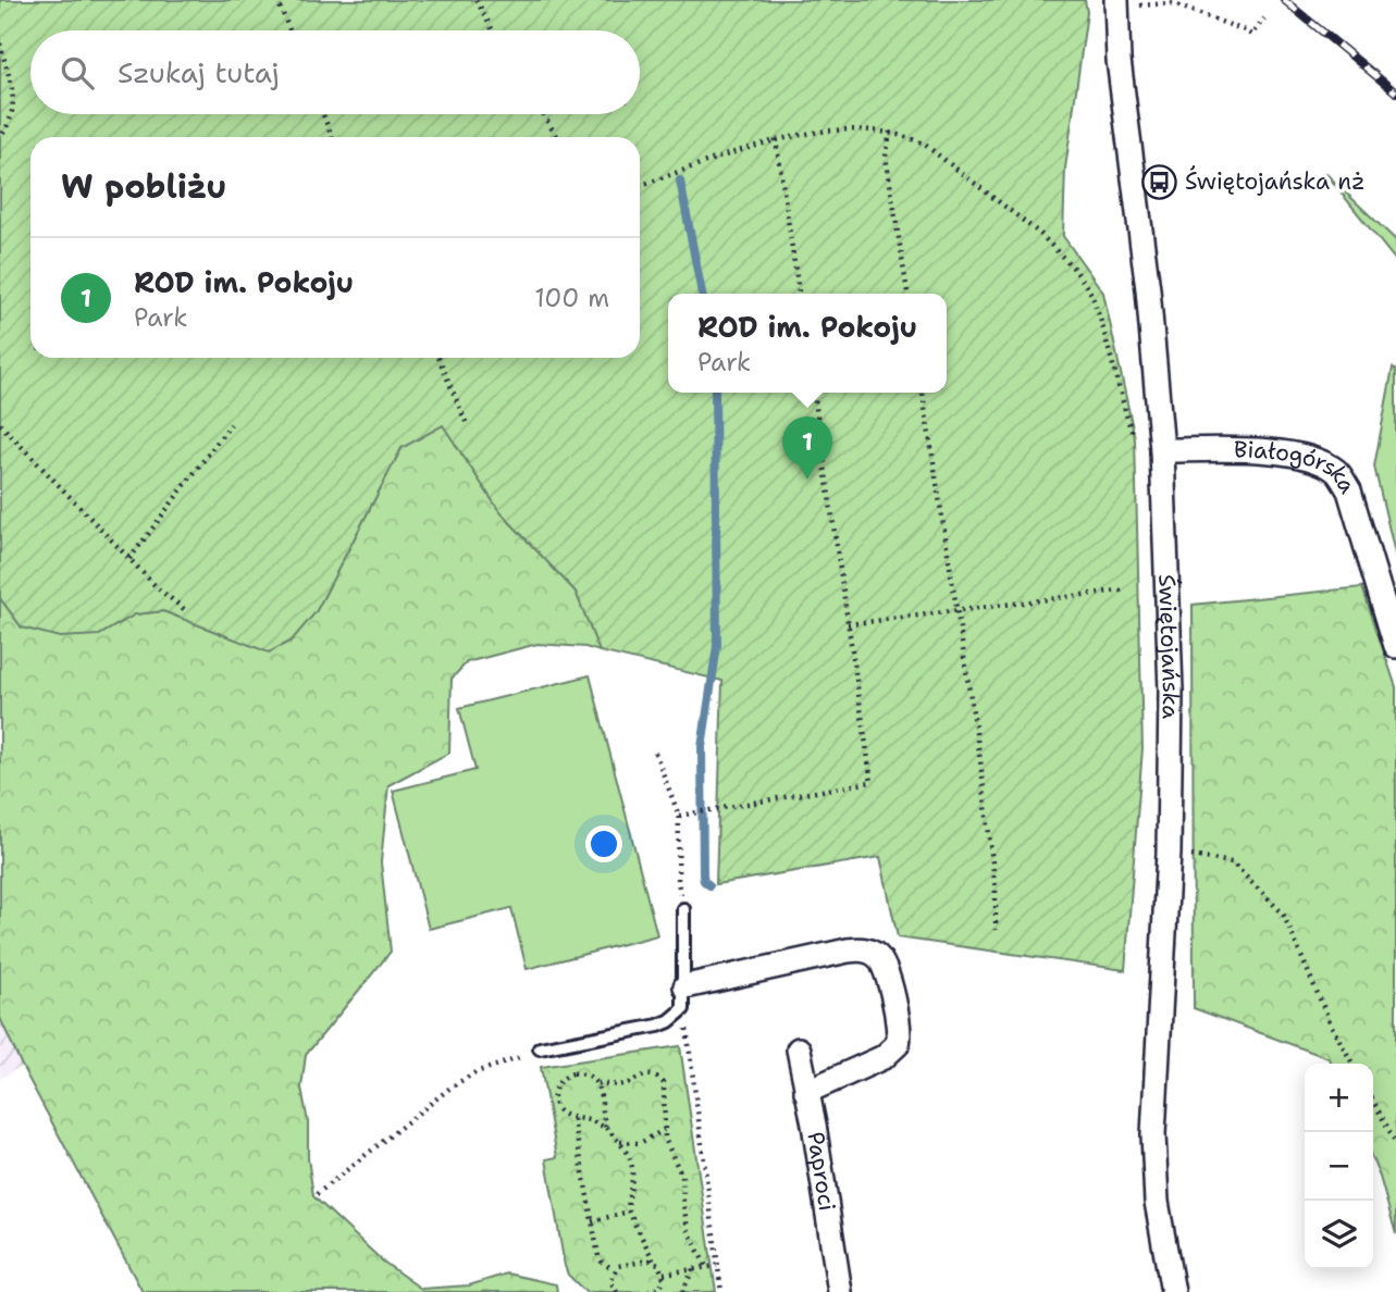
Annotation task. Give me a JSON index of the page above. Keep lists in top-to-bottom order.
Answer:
{
  "streets": {
    "street": ["Białogórska", "Świętojańska", "Paproci"]
  },
  "crossings": [
    ["Białogórska", "Świętojańska"]
  ],
  "places": {
    "bus stop": ["Świętojańska nż"]
  },
  "page": {
    "search": "Szukaj tutaj",
    "heading": "W pobliżu",
    "list": [
      {
        "mark": "1",
        "name": "ROD im. Pokoju",
        "note": "Park",
        "value": "100 m"
      }
    ],
    "popup": ["ROD im. Pokoju", "Park"],
    "pins": "1",
    "map_buttons": ["+", "−"]
  }
}
